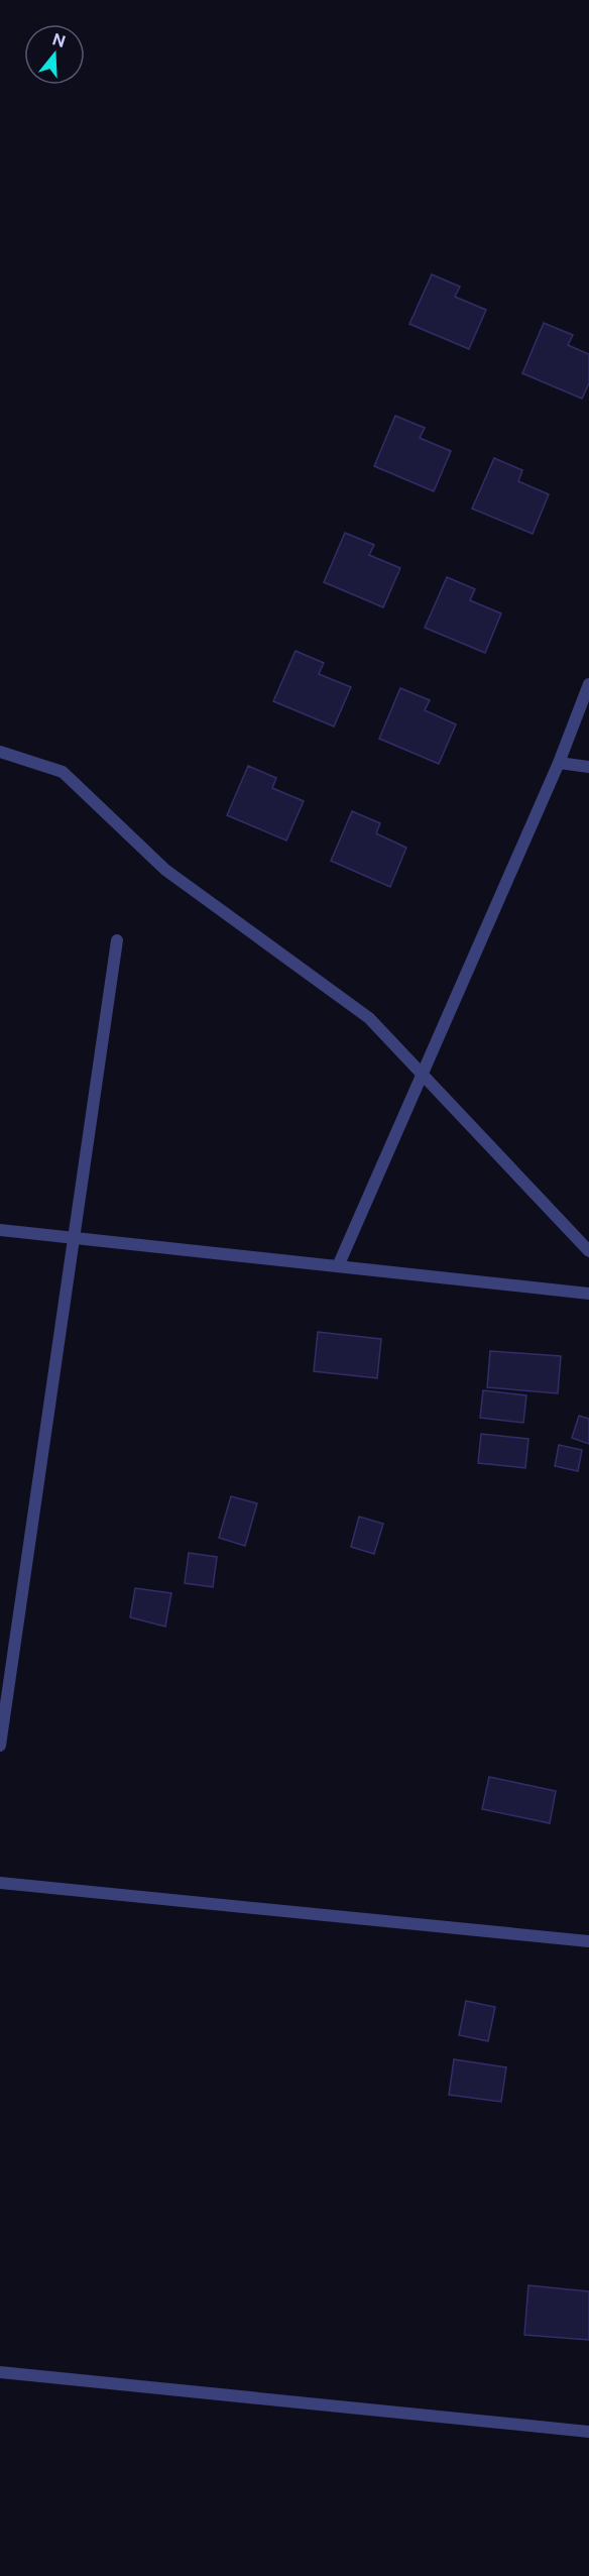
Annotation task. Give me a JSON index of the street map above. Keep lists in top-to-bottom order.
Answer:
{
  "north": "top"
}
